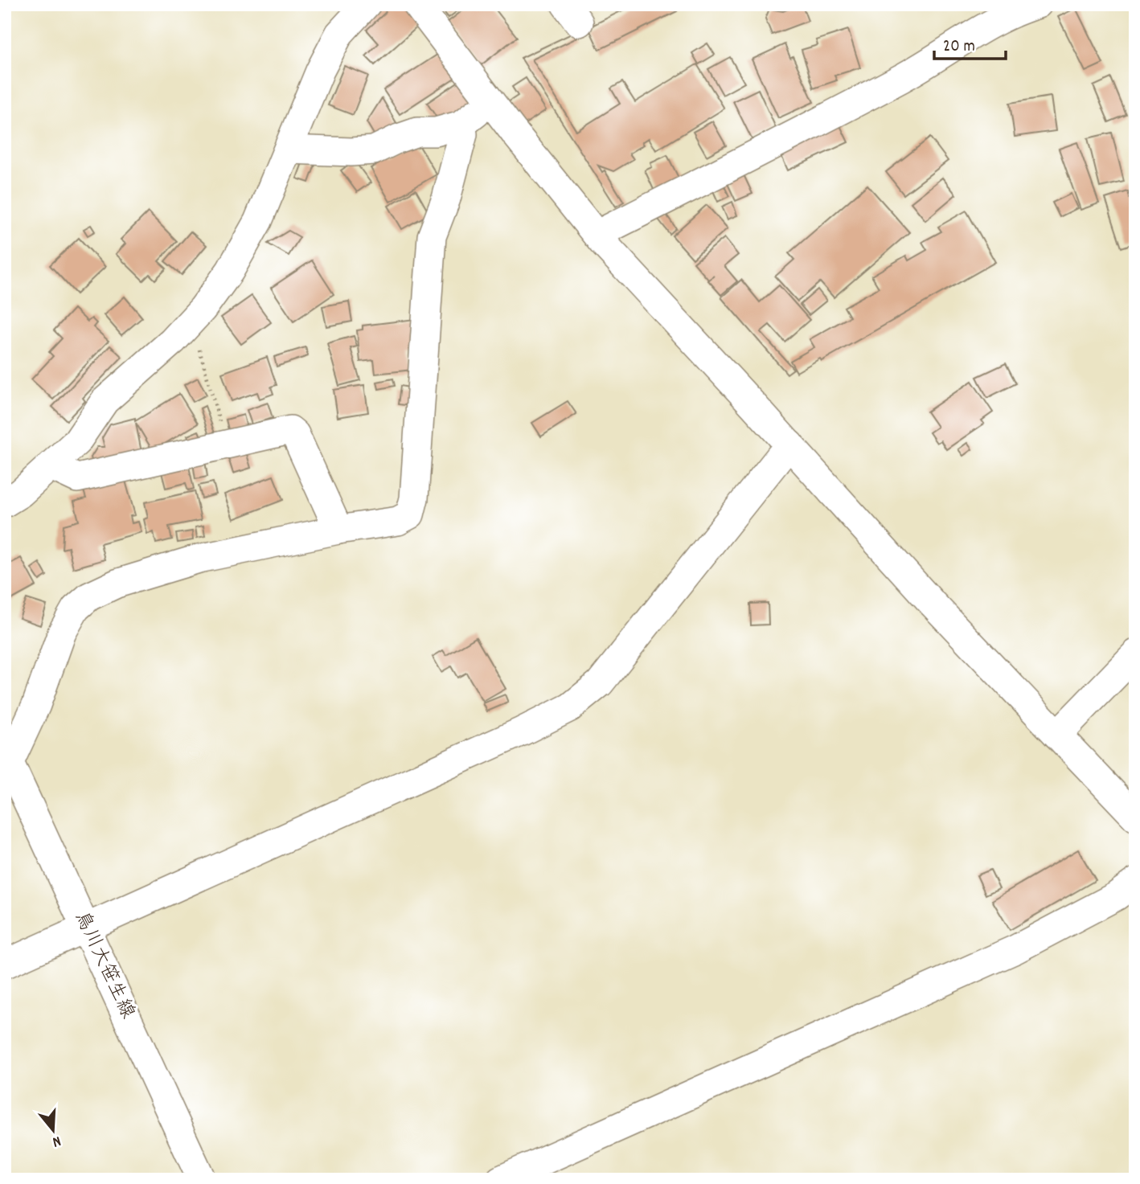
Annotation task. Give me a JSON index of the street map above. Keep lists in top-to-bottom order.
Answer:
{
  "streets": {
    "street": ["鳥川大笹生線"]
  },
  "scale_bar": "20 m",
  "north": "bottom"
}
